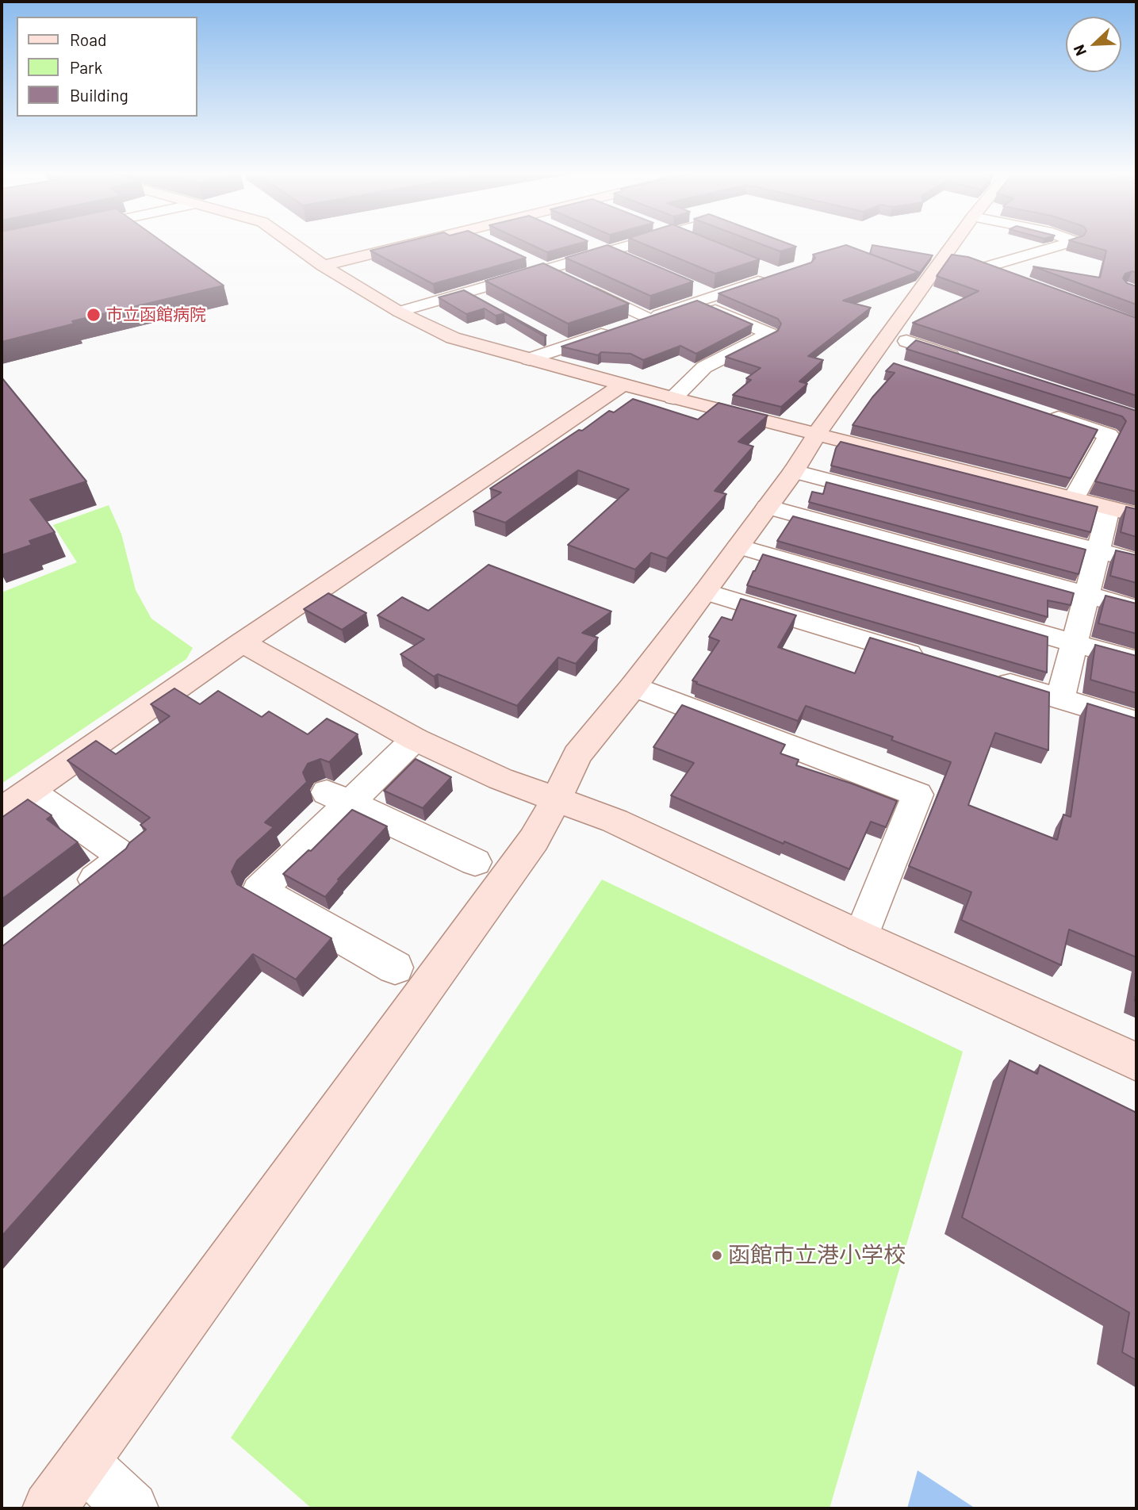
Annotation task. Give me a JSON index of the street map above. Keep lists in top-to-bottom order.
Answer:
{
  "places": ["市立函館病院", "函館市立港小学校"],
  "legend": ["Road", "Park", "Building"],
  "north": "bottom left"
}
